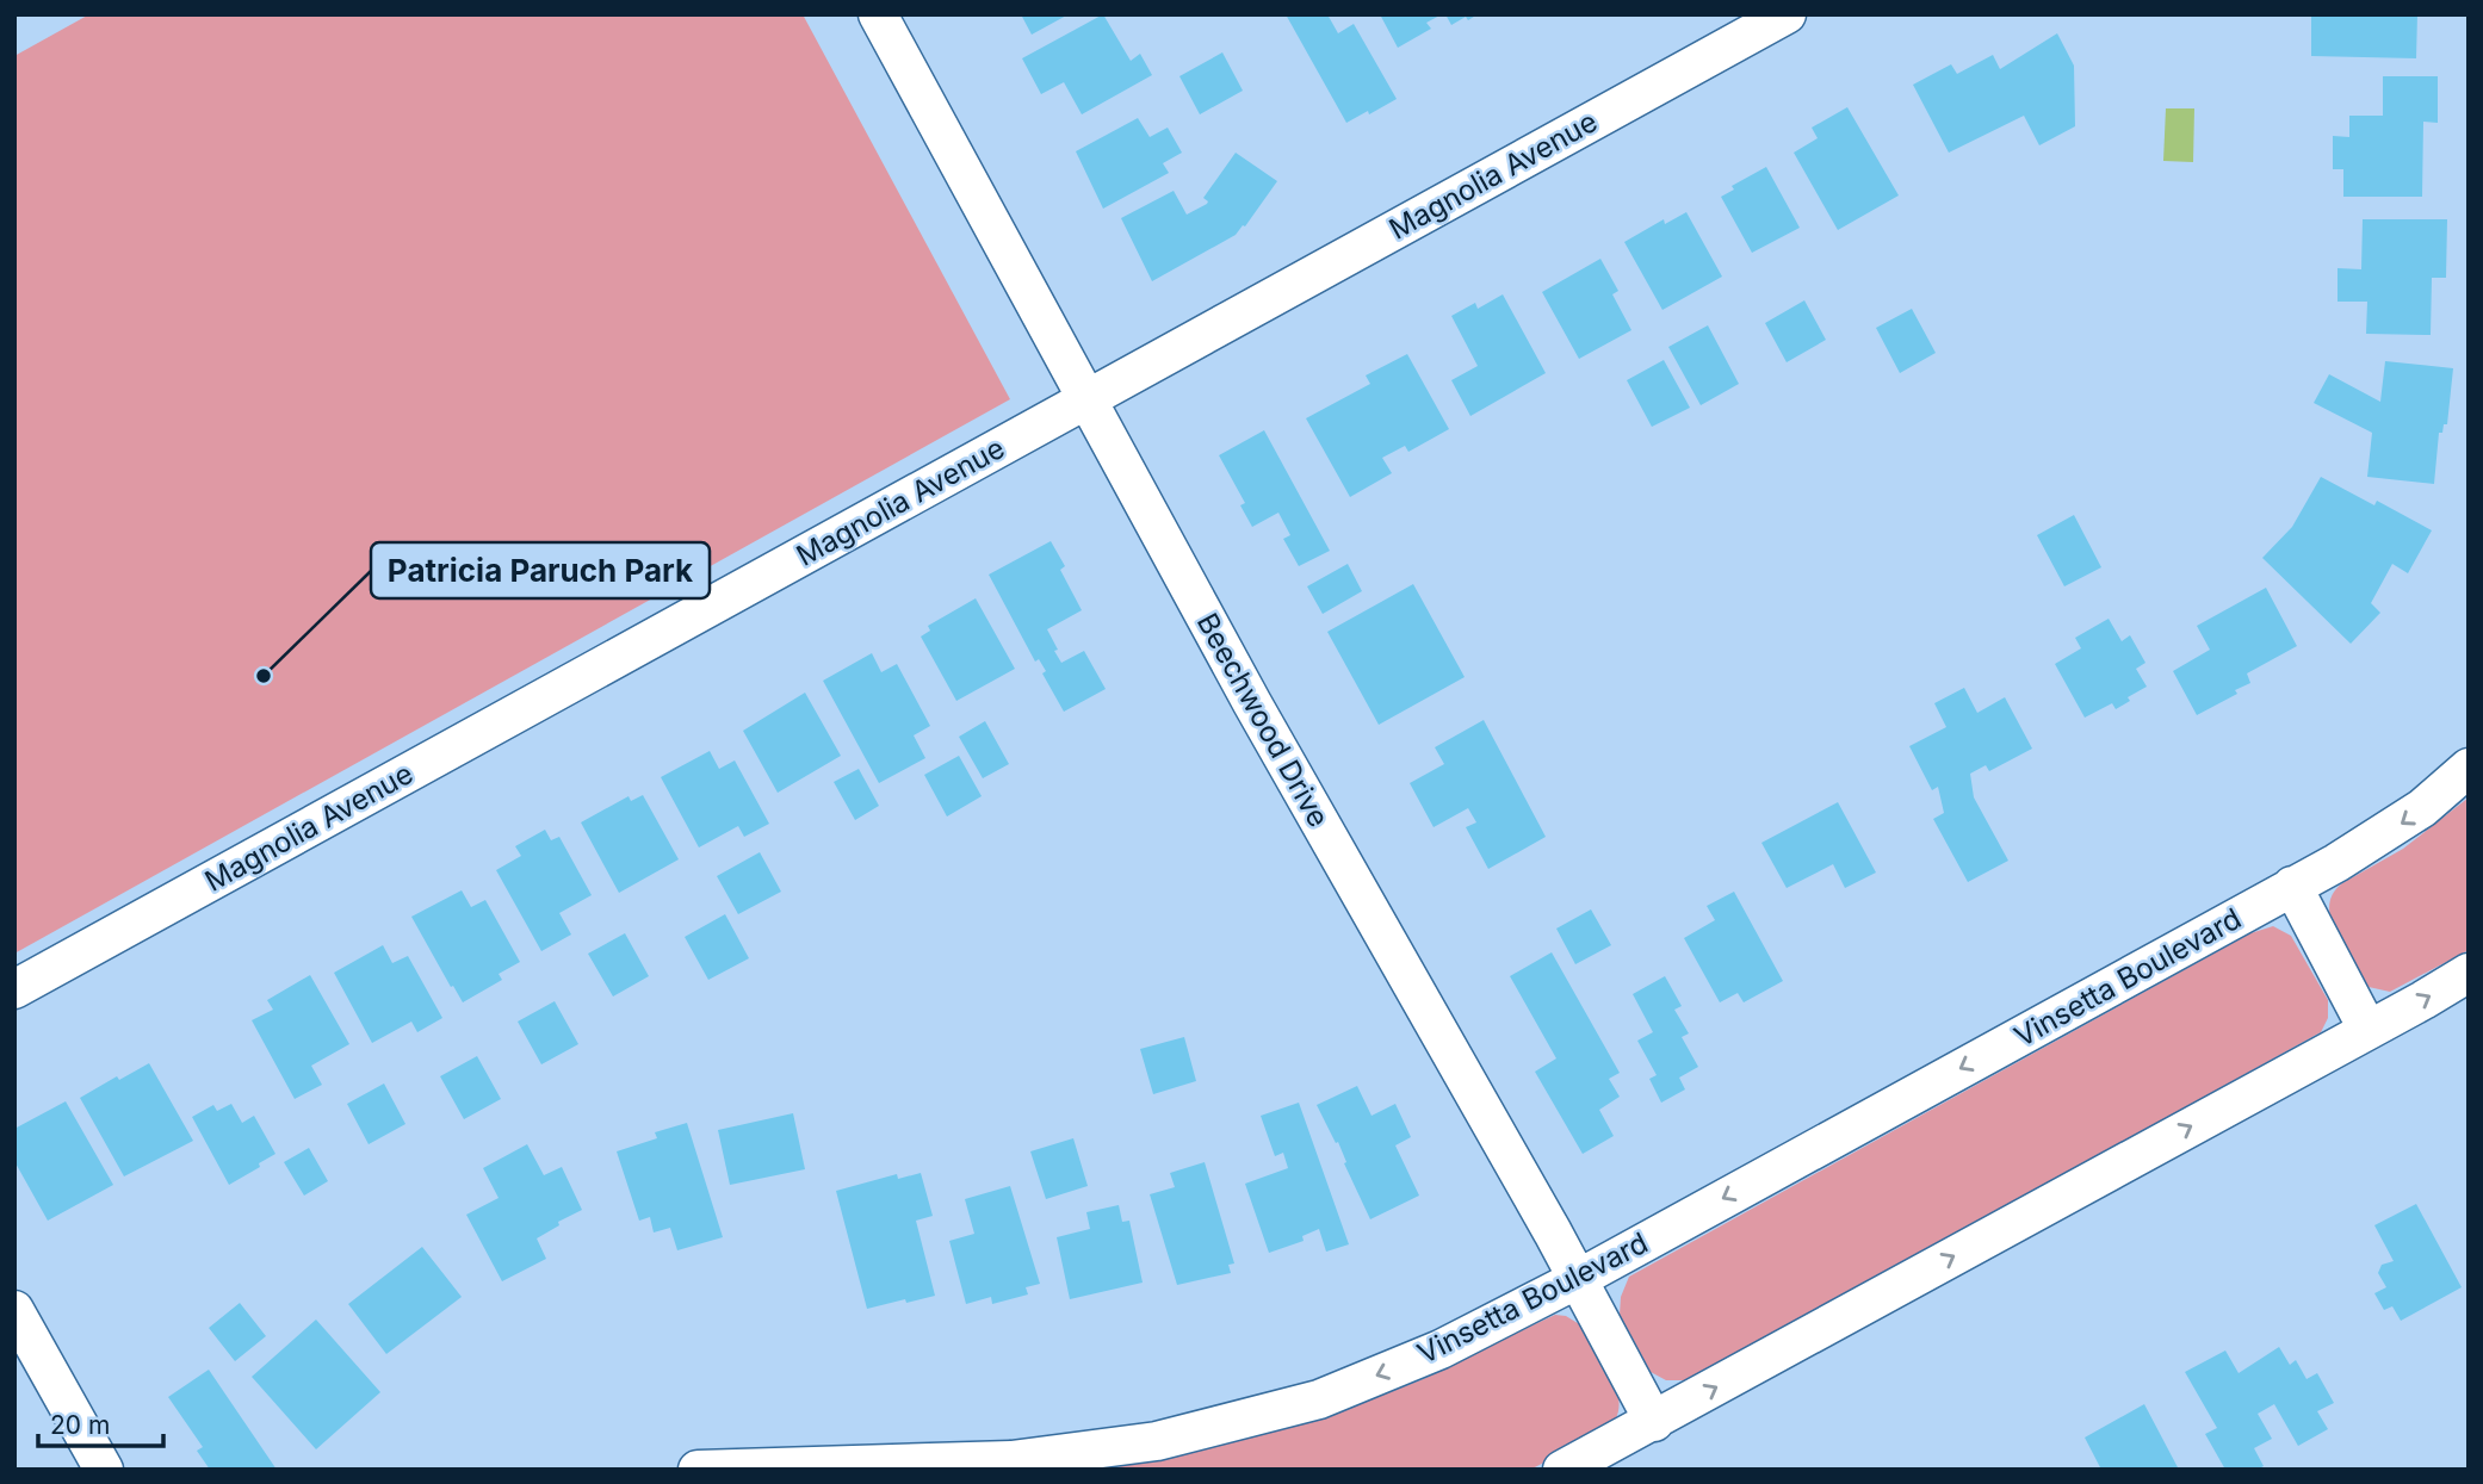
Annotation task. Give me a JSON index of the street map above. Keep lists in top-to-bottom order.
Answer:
{
  "streets": {
    "street": ["Magnolia Avenue", "Beechwood Drive", "Vinsetta Boulevard"]
  },
  "crossings": [
    ["Magnolia Avenue", "Beechwood Drive"],
    ["Beechwood Drive", "Vinsetta Boulevard"]
  ],
  "places": ["Patricia Paruch Park"],
  "scale_bar": "20 m"
}
